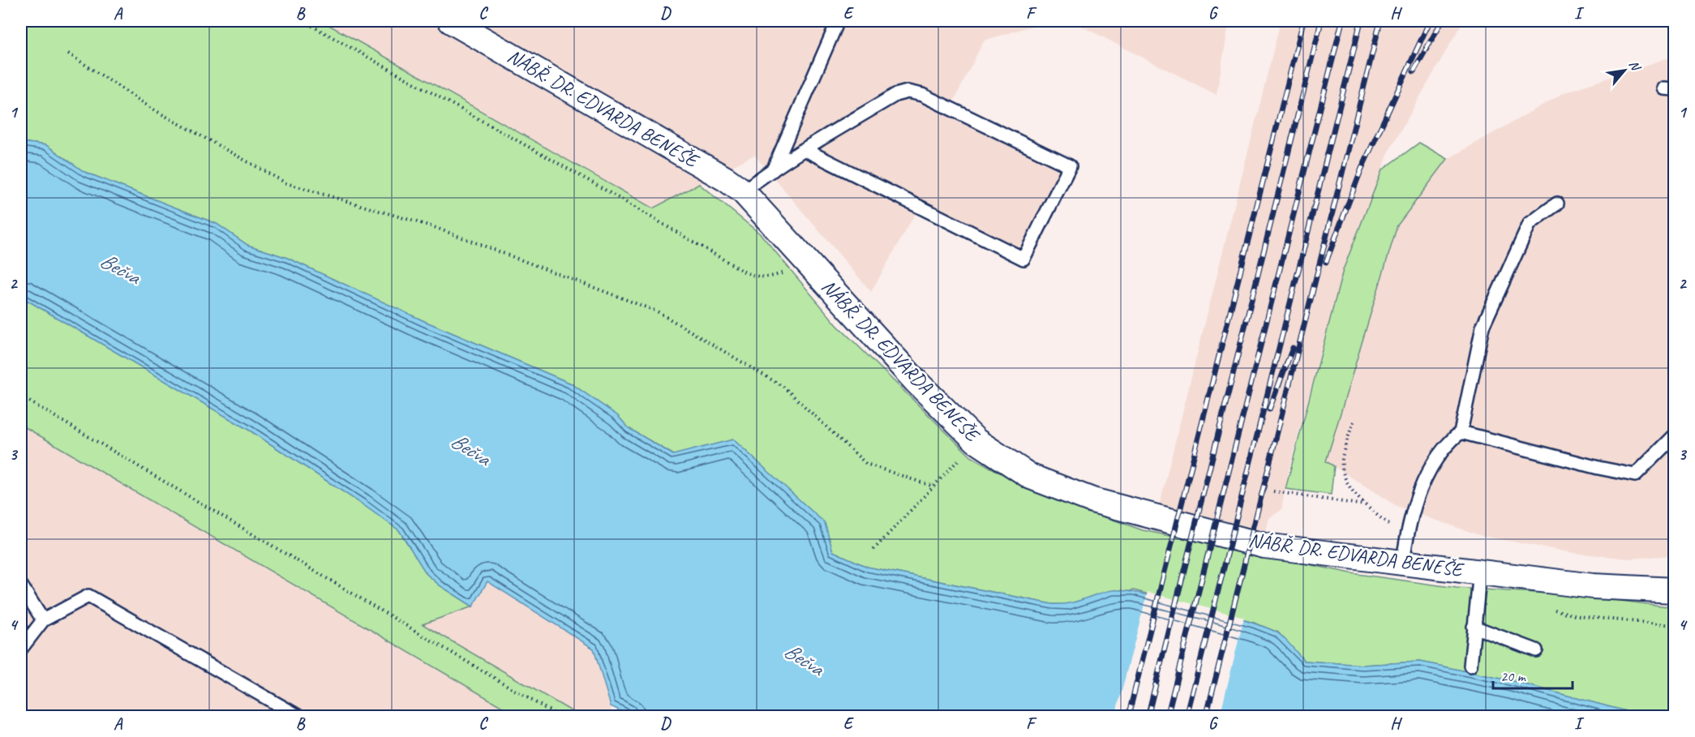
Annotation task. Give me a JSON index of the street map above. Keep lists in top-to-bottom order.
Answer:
{
  "streets": {
    "street": ["NÁBŘ. DR. EDVARDA BENEŠE"]
  },
  "water": ["Bečva"],
  "scale_bar": "20 m",
  "north": "top right",
  "grid": {
    "columns": [
      "A",
      "B",
      "C",
      "D",
      "E",
      "F",
      "G",
      "H",
      "I"
    ],
    "rows": [
      "1",
      "2",
      "3",
      "4"
    ]
  }
}
